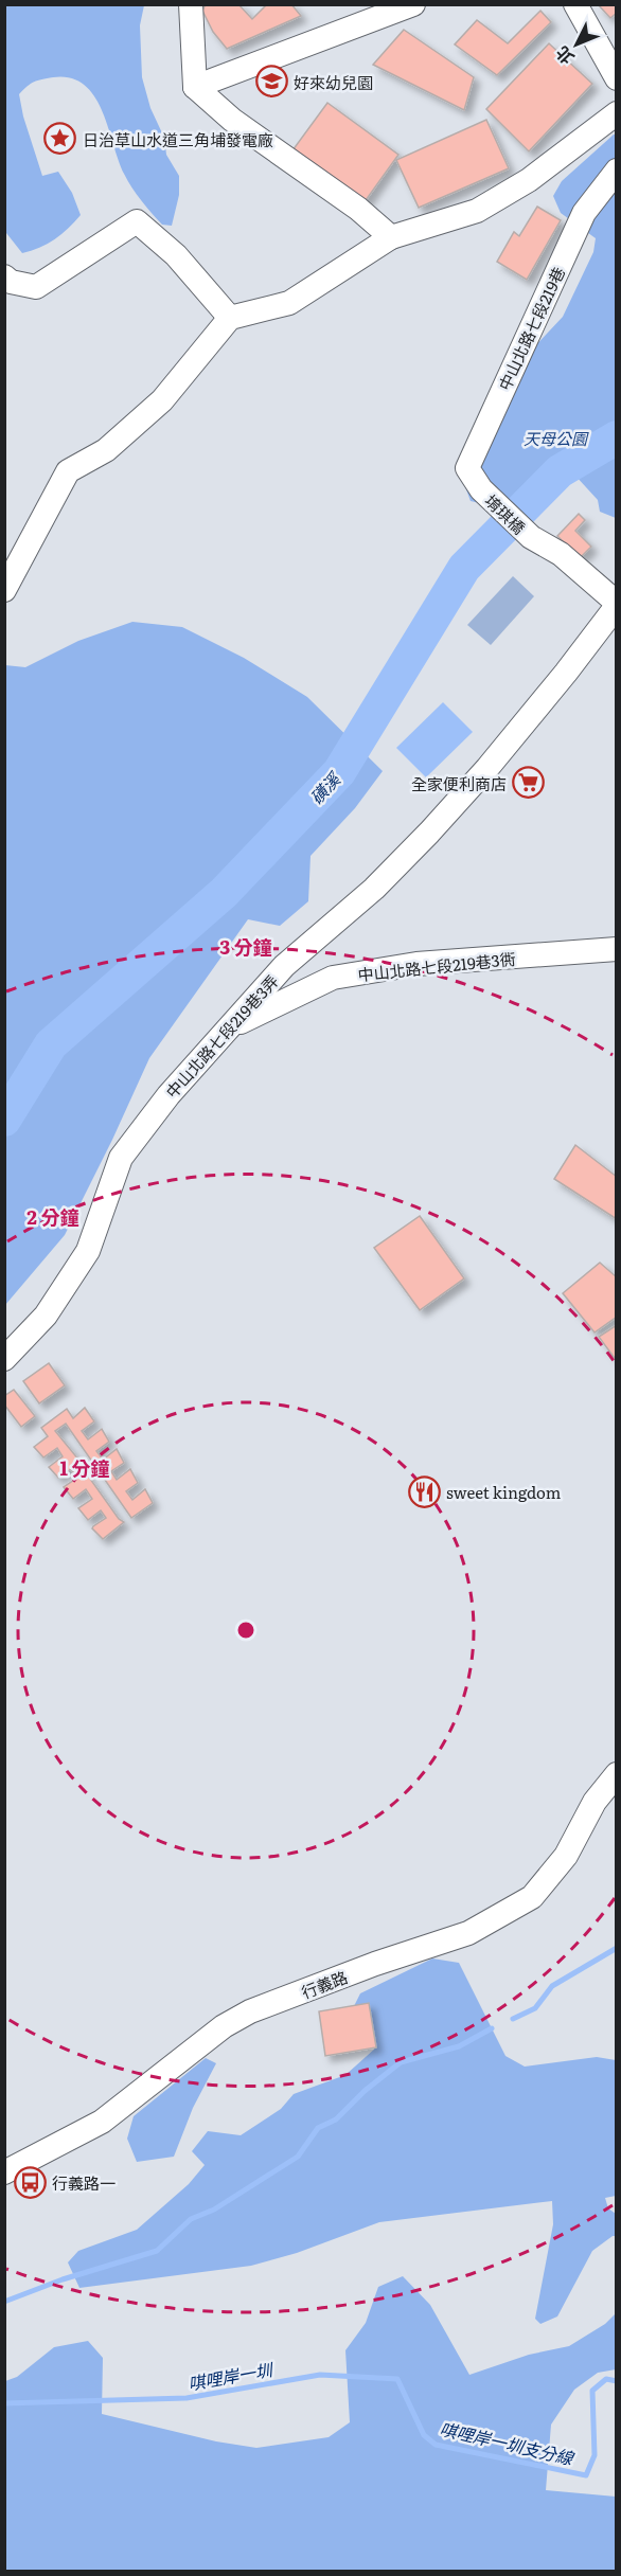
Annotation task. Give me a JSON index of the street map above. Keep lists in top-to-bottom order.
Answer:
{
  "streets": {
    "street": [
      "中山北路七段219巷",
      "堉琪橋",
      "中山北路七段219巷3衖",
      "中山北路七段219巷3弄",
      "行義路"
    ]
  },
  "crossings": [
    ["中山北路七段219巷", "堉琪橋"],
    ["堉琪橋", "中山北路七段219巷3弄"],
    ["中山北路七段219巷3衖", "中山北路七段219巷3弄"]
  ],
  "water": ["磺溪", "唭哩岸一圳", "唭哩岸一圳支分線"],
  "parks": ["天母公園"],
  "places": {
    "school or university": ["好來幼兒園"],
    "place": ["日治草山水道三角埔發電廠"],
    "supermarket": ["全家便利商店"],
    "restaurant": ["sweet kingdom"],
    "bus stop": ["行義路一"]
  },
  "north": "bottom left",
  "rings": ["3 分鐘", "2 分鐘", "1 分鐘"]
}
